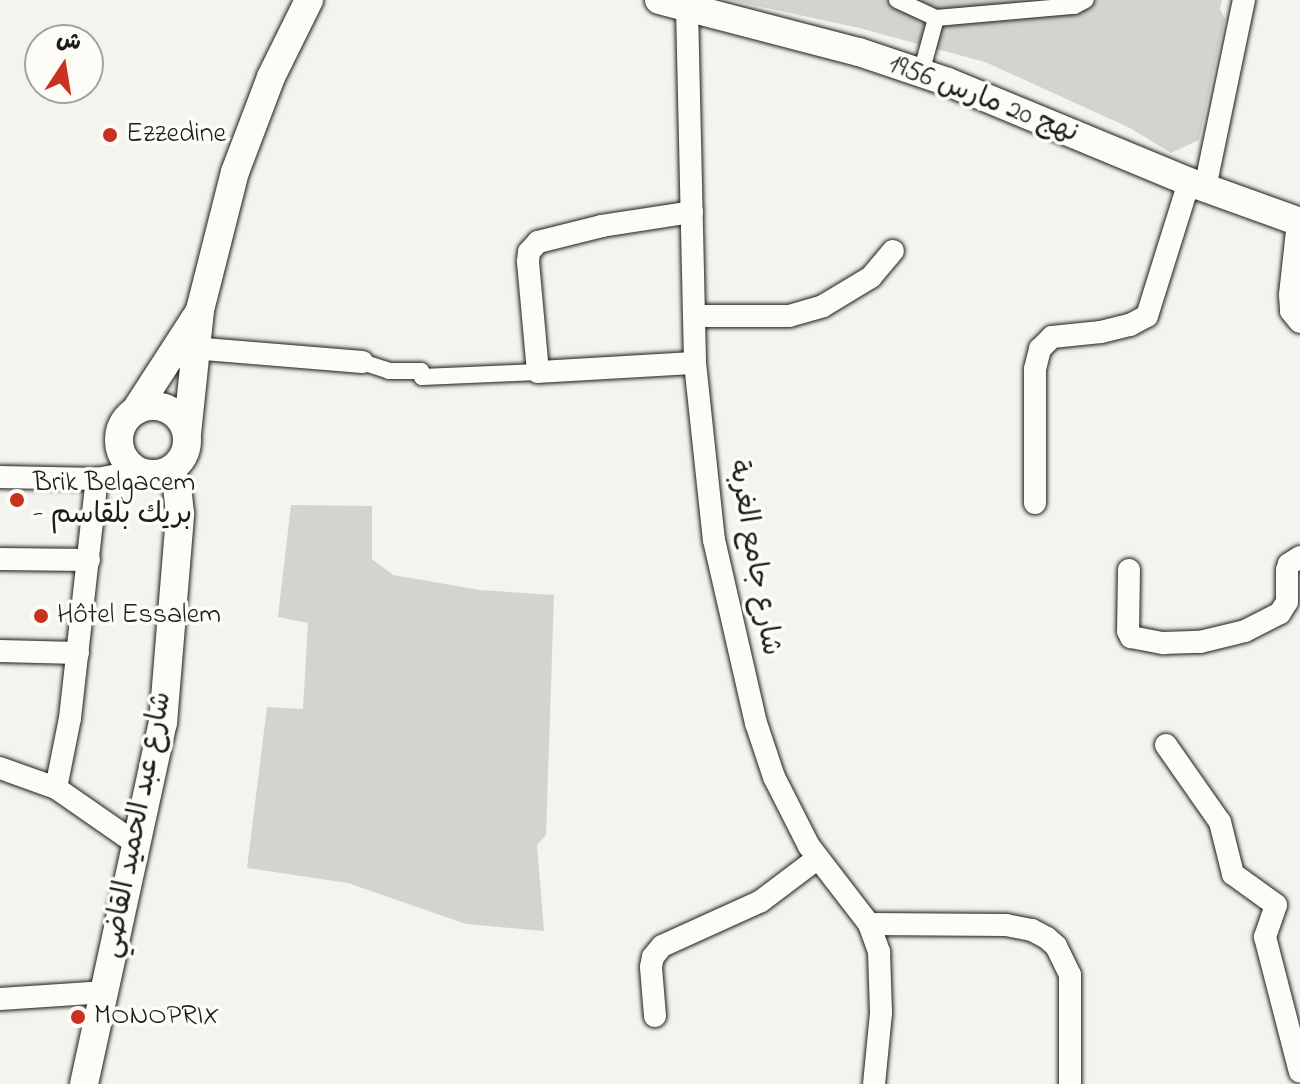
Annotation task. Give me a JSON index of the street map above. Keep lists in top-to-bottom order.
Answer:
{
  "streets": {
    "street": ["نهج 20 مارس 1956", "شارع جامع الغربة", "شارع عبد الحميد القاضي"]
  },
  "crossings": [
    ["نهج 20 مارس 1956", "شارع جامع الغربة"]
  ],
  "places": [
    "Ezzedine",
    "Brik Belgacem - بريك بلقاسم",
    "Hôtel Essalem",
    "MONOPRIX"
  ],
  "north": "top"
}
